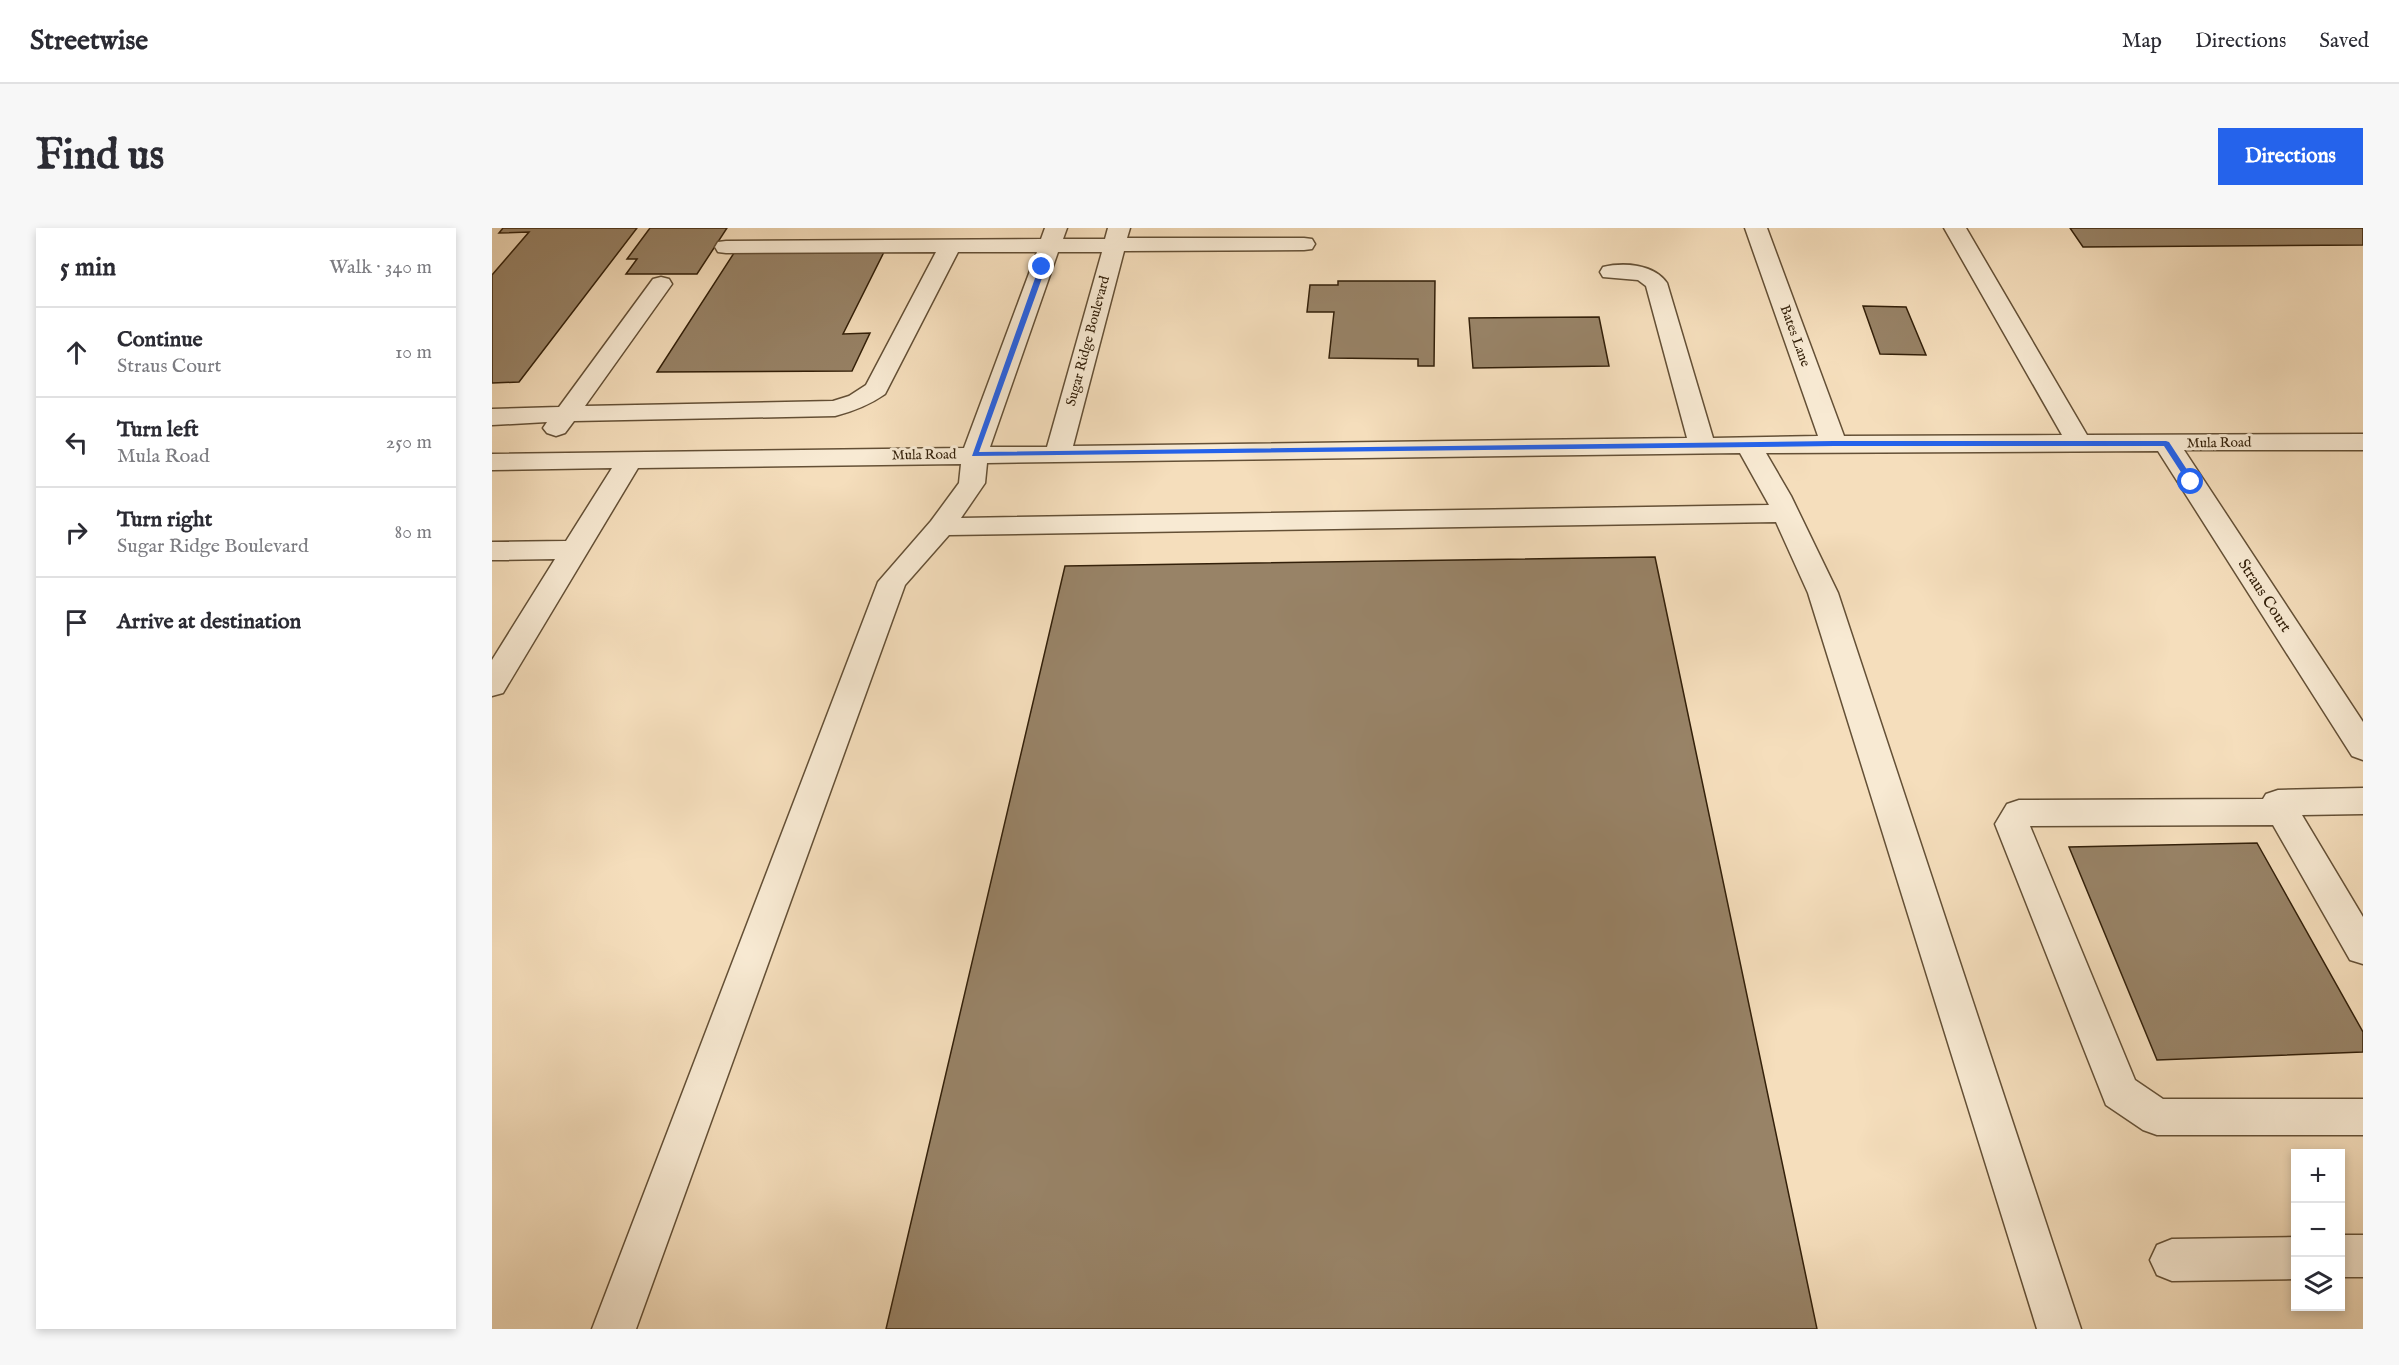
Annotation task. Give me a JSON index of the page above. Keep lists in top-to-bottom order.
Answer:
{
  "streets": {
    "street": [
      "Bates Lane",
      "Sugar Ridge Boulevard",
      "Mula Road",
      "Straus Court"
    ]
  },
  "crossings": [
    ["Bates Lane", "Mula Road"],
    ["Sugar Ridge Boulevard", "Mula Road"],
    ["Mula Road", "Straus Court"]
  ],
  "page": {
    "header": "Streetwise",
    "nav": ["Map", "Directions", "Saved"],
    "buttons": "Directions",
    "title": "Find us",
    "heading": ["5 min", "Walk · 340 m"],
    "list": [
      ["Continue", "Straus Court", "10 m"],
      ["Turn left", "Mula Road", "250 m"],
      ["Turn right", "Sugar Ridge Boulevard", "80 m"],
      "Arrive at destination"
    ],
    "map_buttons": ["+", "−"]
  }
}
